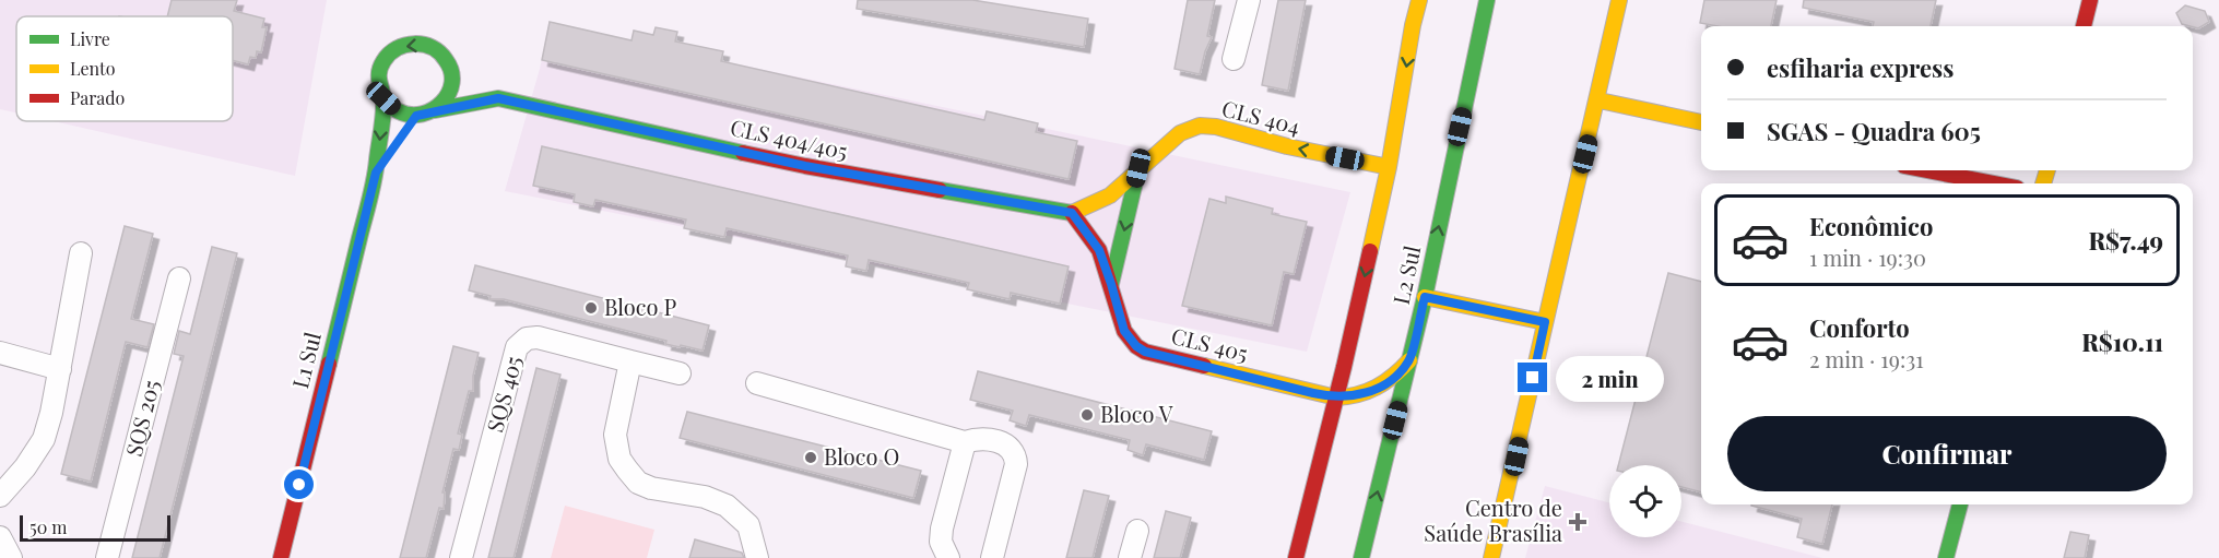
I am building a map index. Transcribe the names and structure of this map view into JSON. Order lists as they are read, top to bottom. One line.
{"streets":{"street":["CLS 404","CLS 404/405","L2 Sul","CLS 405","L1 Sul","SQS 405","SQS 205"]},"crossings":[["CLS 404","CLS 404/405"],["CLS 404","L2 Sul"],["CLS 404","CLS 405"],["CLS 404/405","CLS 405"],["CLS 404/405","L1 Sul"],["L2 Sul","CLS 405"]],"one_way":["CLS 404"],"places":{"other":["Bloco P","Bloco V","Bloco O"],"health":["Centro de Saúde Brasília"]},"legend":["Livre","Lento","Parado"],"scale_bar":"50 m","page":{"banner":["esfiharia express","SGAS - Quadra 605"],"list":[{"name":"Econômico","note":"1 min · 19:30","value":"R$7.49"},{"name":"Conforto","note":"2 min · 19:31","value":"R$10.11"}],"bubble":"2 min","buttons":"Confirmar","scale":"50 m"}}
